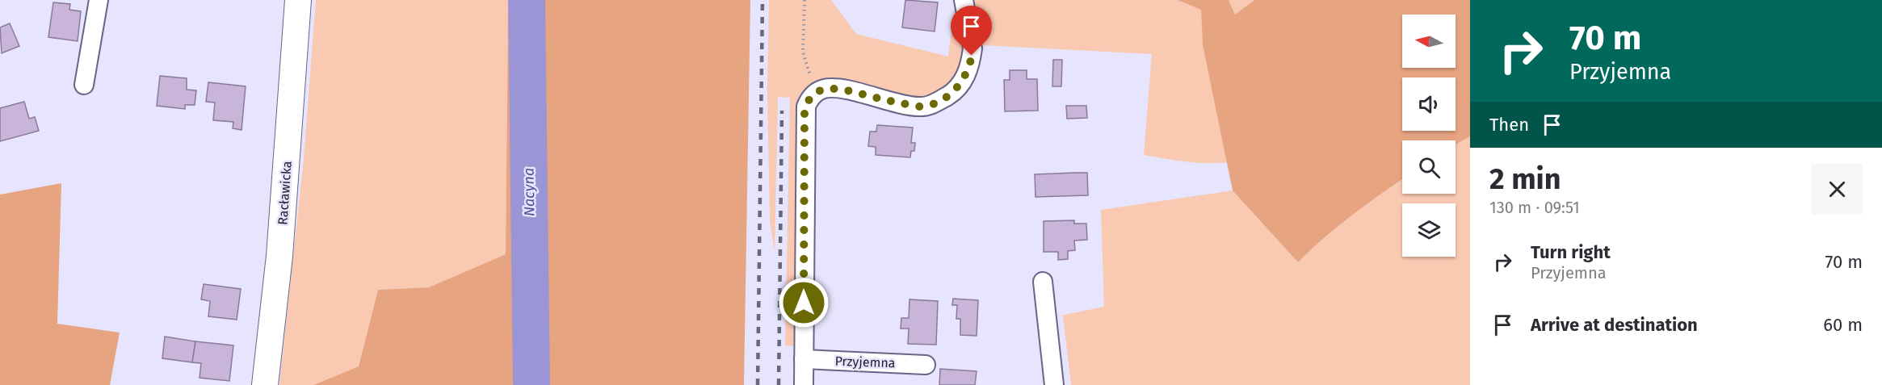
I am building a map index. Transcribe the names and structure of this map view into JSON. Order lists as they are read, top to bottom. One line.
{"streets":{"street":["Racławicka","Przyjemna"]},"water":["Nacyna"],"north":"left","page":{"turn":["70 m","Przyjemna"],"then":"Then","heading":["2 min","130 m · 09:51"],"list":[{"name":"Turn right","note":"Przyjemna","value":"70 m"},{"name":"Arrive at destination","value":"60 m"}]}}
